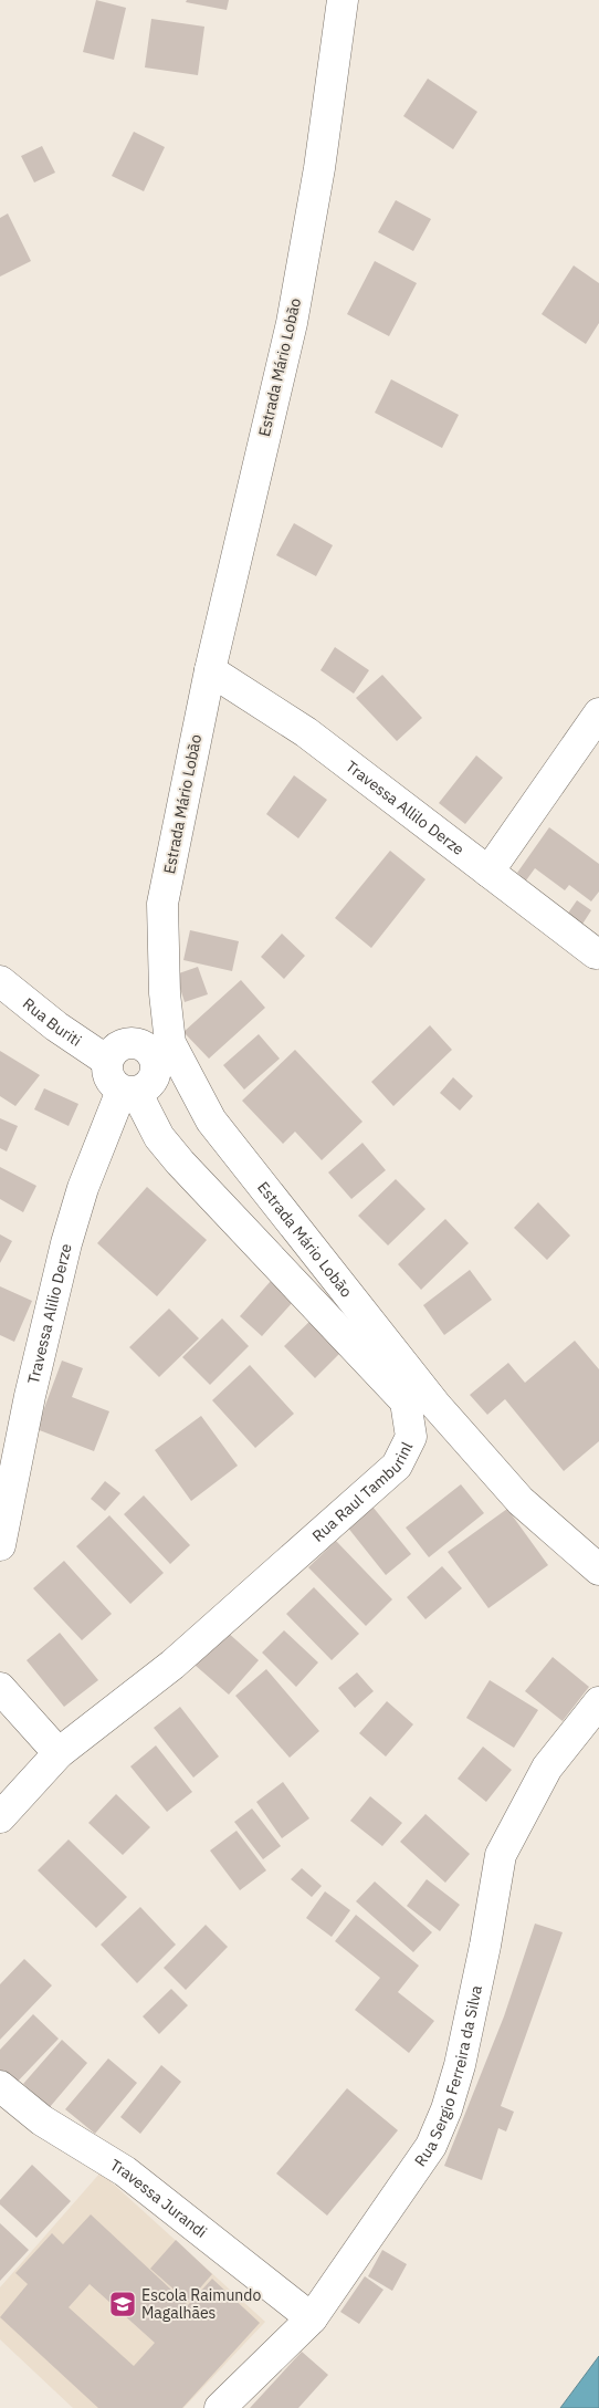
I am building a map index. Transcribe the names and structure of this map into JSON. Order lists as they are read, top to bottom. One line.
{"streets":{"street":["Estrada Mário Lobão","Travessa Allilo Derze","Rua Buriti","Travessa Alilio Derze","Rua Raul Tamburinl","Rua Sergio Ferreira da Silva","Travessa Jurandi"]},"crossings":[["Estrada Mário Lobão","Travessa Allilo Derze"],["Estrada Mário Lobão","Rua Buriti"],["Estrada Mário Lobão","Travessa Alilio Derze"],["Estrada Mário Lobão","Rua Raul Tamburinl"],["Rua Buriti","Travessa Alilio Derze"],["Rua Buriti","Rua Raul Tamburinl"],["Travessa Alilio Derze","Rua Raul Tamburinl"],["Rua Sergio Ferreira da Silva","Travessa Jurandi"]],"places":{"school or university":["Escola Raimundo Magalhães"]}}
